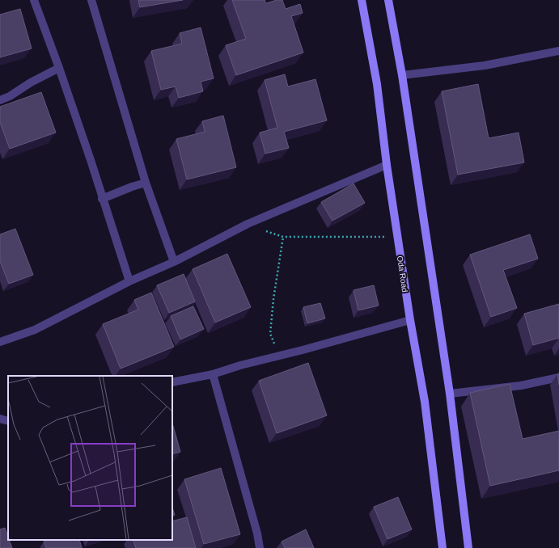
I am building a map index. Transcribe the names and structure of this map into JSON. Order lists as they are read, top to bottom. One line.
{"streets":{"street":["Oda Road"]}}
